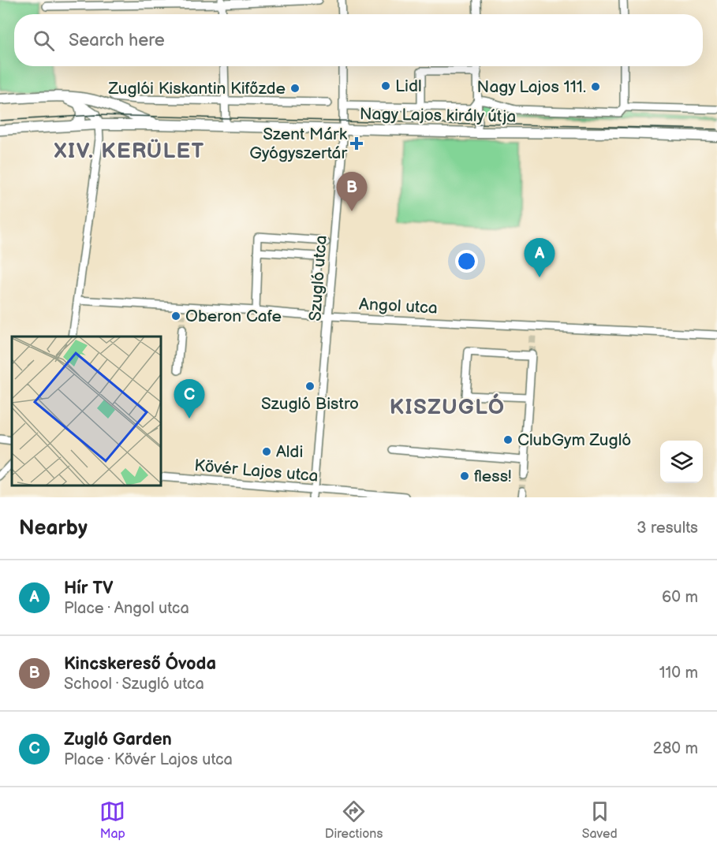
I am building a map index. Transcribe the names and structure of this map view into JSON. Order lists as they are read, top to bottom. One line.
{"streets":{"main road":["Nagy Lajos király útja"],"street":["Szugló utca","Angol utca","Kövér Lajos utca"]},"crossings":[["Nagy Lajos király útja","Szugló utca"],["Szugló utca","Angol utca"],["Szugló utca","Kövér Lajos utca"]],"districts":["XIV. KERÜLET","KISZUGLÓ"],"places":{"other":["Lidl","Nagy Lajos 111.","Zuglói Kiskantin Kifőzde","Oberon Cafe","Szugló Bistro","ClubGym Zugló","Aldi","fless!"],"health":["Szent Márk Gyógyszertár"]},"page":{"search":"Search here","pins":["B","A","C"],"heading":["Nearby","3 results"],"list":[{"mark":"A","name":"Hír TV","note":"Place · Angol utca","value":"60 m"},{"mark":"B","name":"Kincskereső Óvoda","note":"School · Szugló utca","value":"110 m"},{"mark":"C","name":"Zugló Garden","note":"Place · Kövér Lajos utca","value":"280 m"}],"nav":["Map","Directions","Saved"]}}
